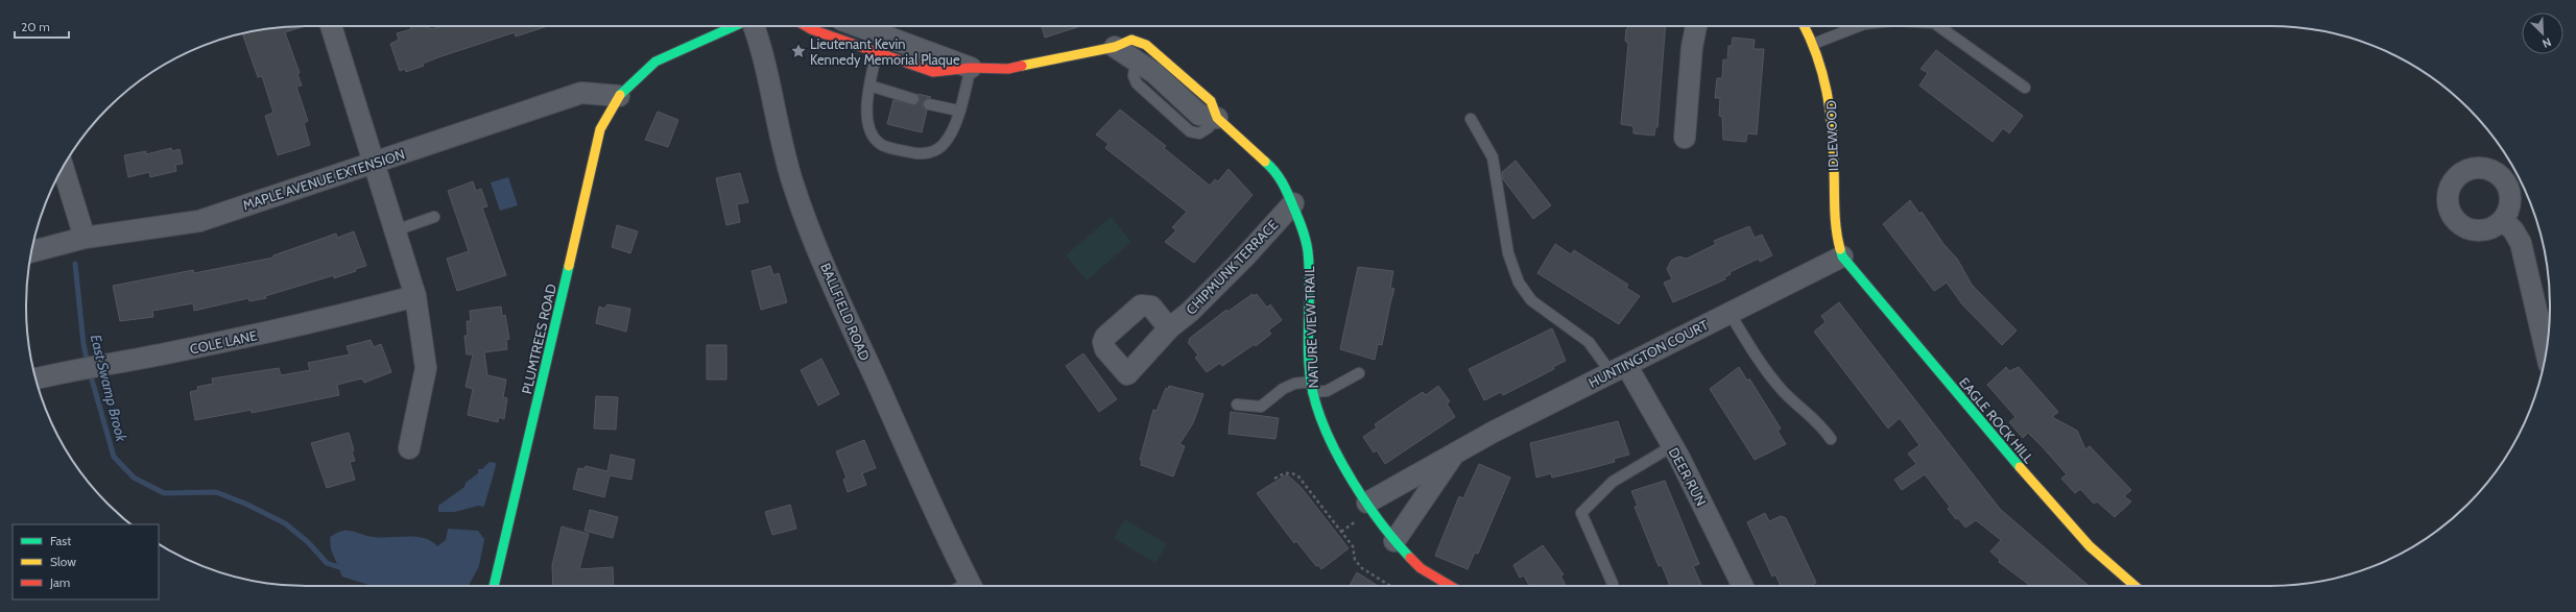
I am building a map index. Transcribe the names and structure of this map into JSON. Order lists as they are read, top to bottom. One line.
{"streets":{"street":["IDLEWOOD","MAPLE AVENUE EXTENSION","CHIPMUNK TERRACE","BALLFIELD ROAD","NATURE VIEW TRAIL","PLUMTREES ROAD","COLE LANE","HUNTINGTON COURT","EAGLE ROCK HILL","DEER RUN"]},"crossings":[["IDLEWOOD","HUNTINGTON COURT"],["IDLEWOOD","EAGLE ROCK HILL"],["MAPLE AVENUE EXTENSION","PLUMTREES ROAD"],["CHIPMUNK TERRACE","NATURE VIEW TRAIL"],["NATURE VIEW TRAIL","HUNTINGTON COURT"],["HUNTINGTON COURT","EAGLE ROCK HILL"],["HUNTINGTON COURT","DEER RUN"]],"water":["East Swamp Brook"],"places":{"place":["Lieutenant Kevin Kennedy Memorial Plaque"]},"legend":["Fast","Slow","Jam"],"scale_bar":"20 m","north":"bottom right"}
